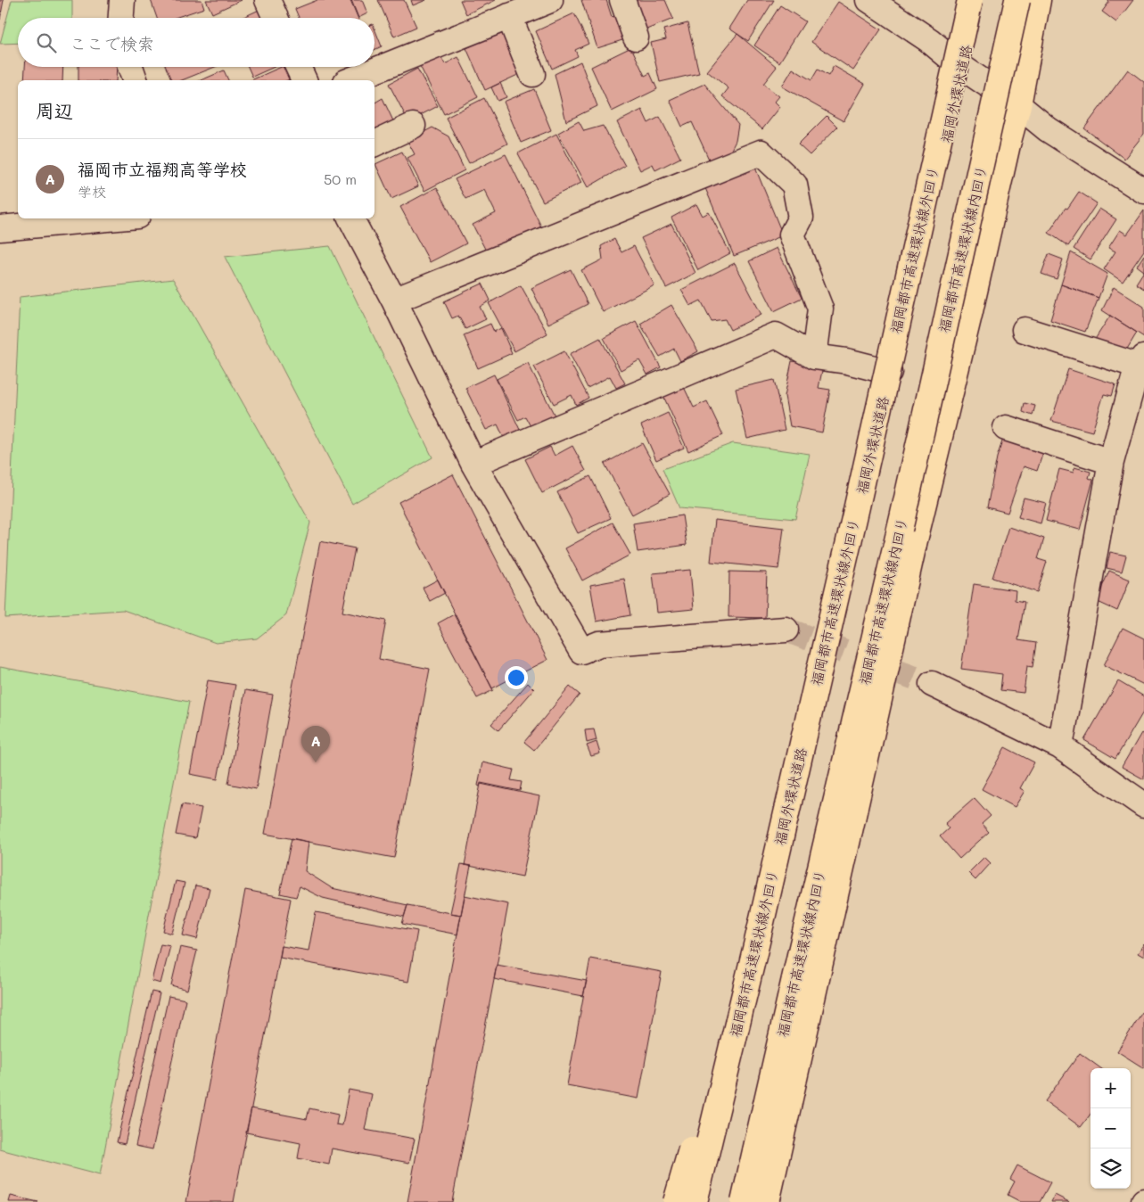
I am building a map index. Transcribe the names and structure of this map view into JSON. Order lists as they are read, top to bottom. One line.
{"streets":{"highway":["福岡外環状道路","福岡都市高速環状線内回り","福岡都市高速環状線外回り"]},"crossings":[["福岡外環状道路","福岡都市高速環状線外回り"]],"page":{"search":"ここで検索","heading":"周辺","list":[{"mark":"A","name":"福岡市立福翔高等学校","note":"学校","value":"50 m"}],"pins":"A","map_buttons":["+","−"]}}
